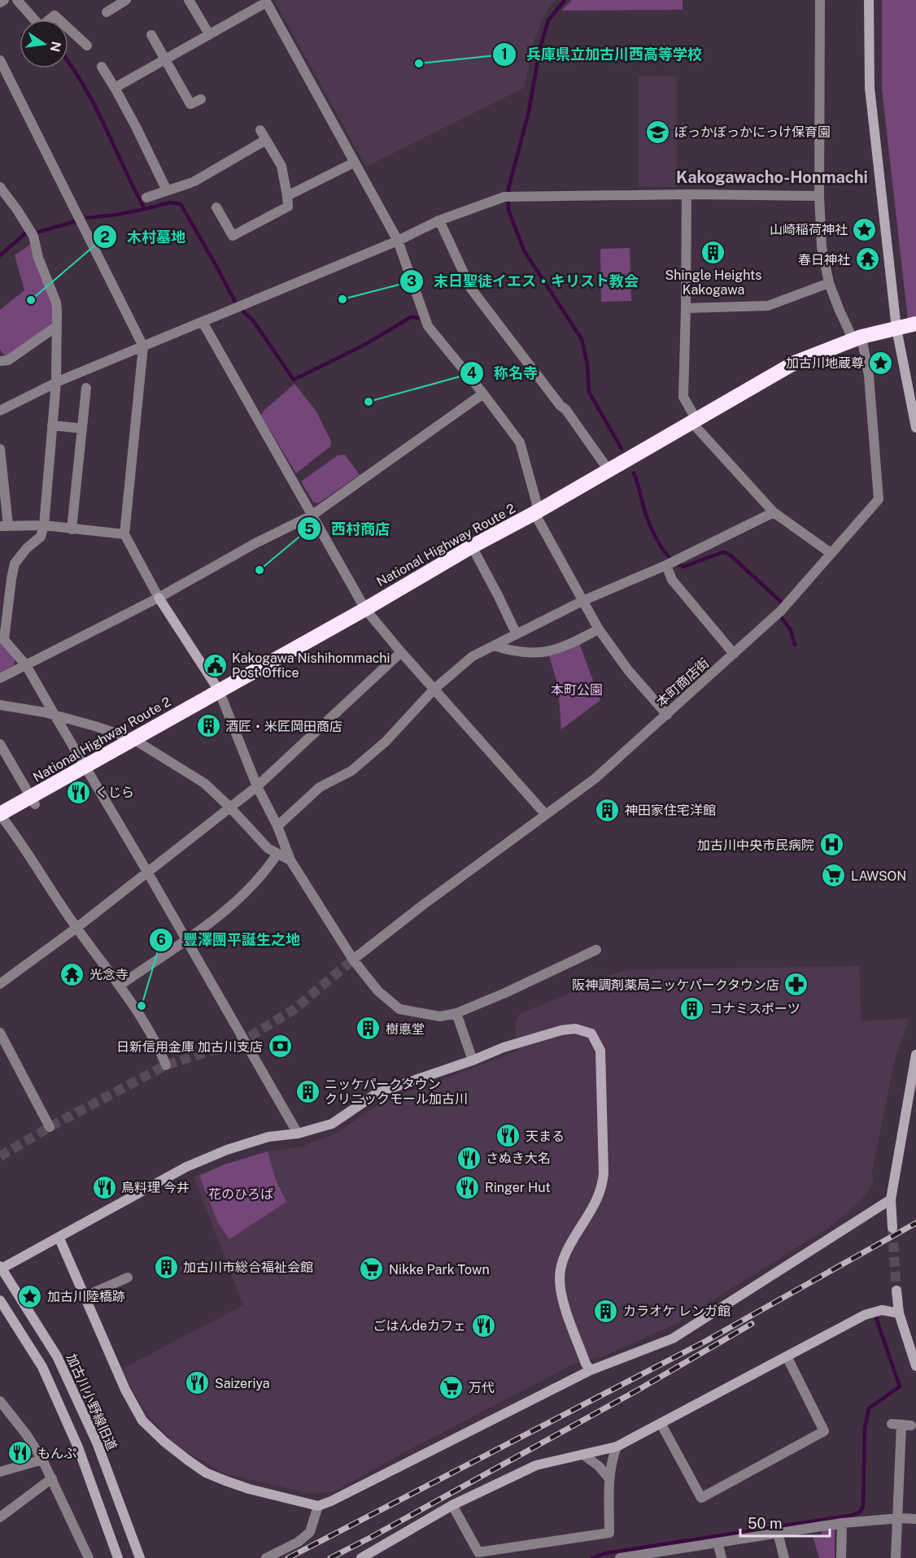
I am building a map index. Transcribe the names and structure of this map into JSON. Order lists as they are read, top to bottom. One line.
{"streets":{"highway":["National Highway Route 2"],"street":["本町商店街","加古川小野線旧道"]},"crossings":[["National Highway Route 2","本町商店街"]],"districts":["Kakogawacho-Honmachi"],"parks":["本町公園","花のひろば"],"places":{"other":["兵庫県立加古川西高等学校","末日聖徒イエス・キリスト教会","木村墓地","称名寺","西村商店","豐澤團平誕生之地"],"school or university":["ぽっかぽっかにっけ保育園"],"place":["山崎稲荷神社","加古川地蔵尊","加古川陸橋跡"],"building":["Shingle Heights Kakogawa","酒匠・米匠岡田商店","神田家住宅洋館","コナミスポーツ","樹悳堂","ニッケパークタウン クリニックモール加古川","加古川市総合福祉会館","カラオケ レンガ館"],"temple":["春日神社","光念寺"],"public building":["Kakogawa Nishihommachi Post Office"],"restaurant":["くじら","天まる","さぬき大名","鳥料理 今井","Ringer Hut","ごはんdeカフェ","Saizeriya","もんぷ"],"hospital":["加古川中央市民病院"],"supermarket":["LAWSON","Nikke Park Town","万代"],"pharmacy":["阪神調剤薬局ニッケパークタウン店"],"bank":["日新信用金庫 加古川支店"]},"scale_bar":"50 m","north":"right"}
